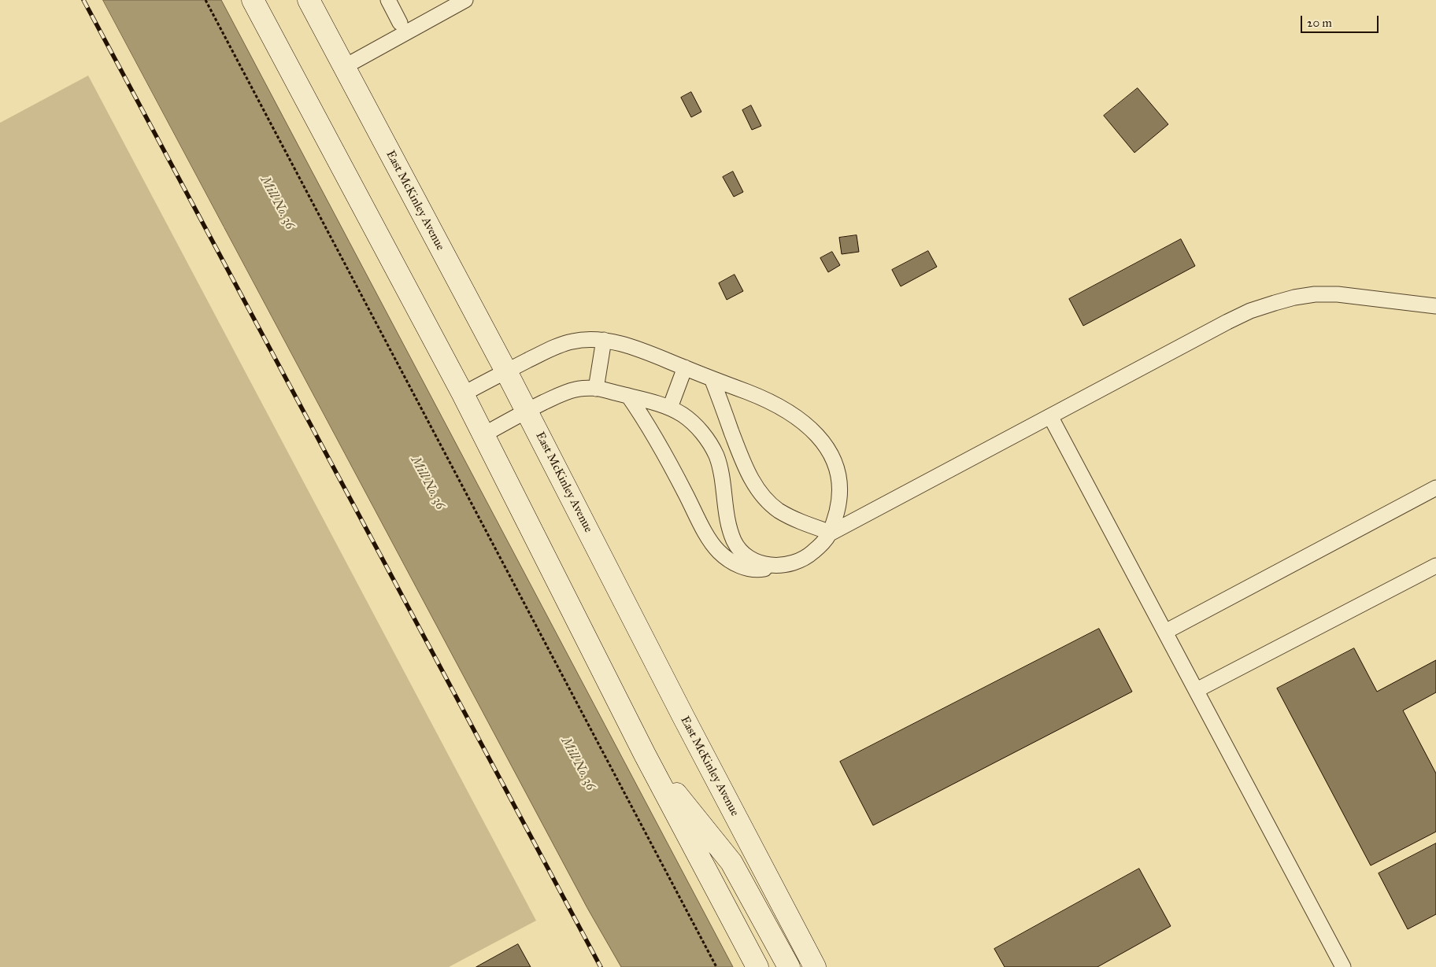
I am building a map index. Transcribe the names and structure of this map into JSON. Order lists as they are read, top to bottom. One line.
{"streets":{"main road":["East McKinley Avenue"]},"water":["Mill No. 36"],"scale_bar":"20 m"}
